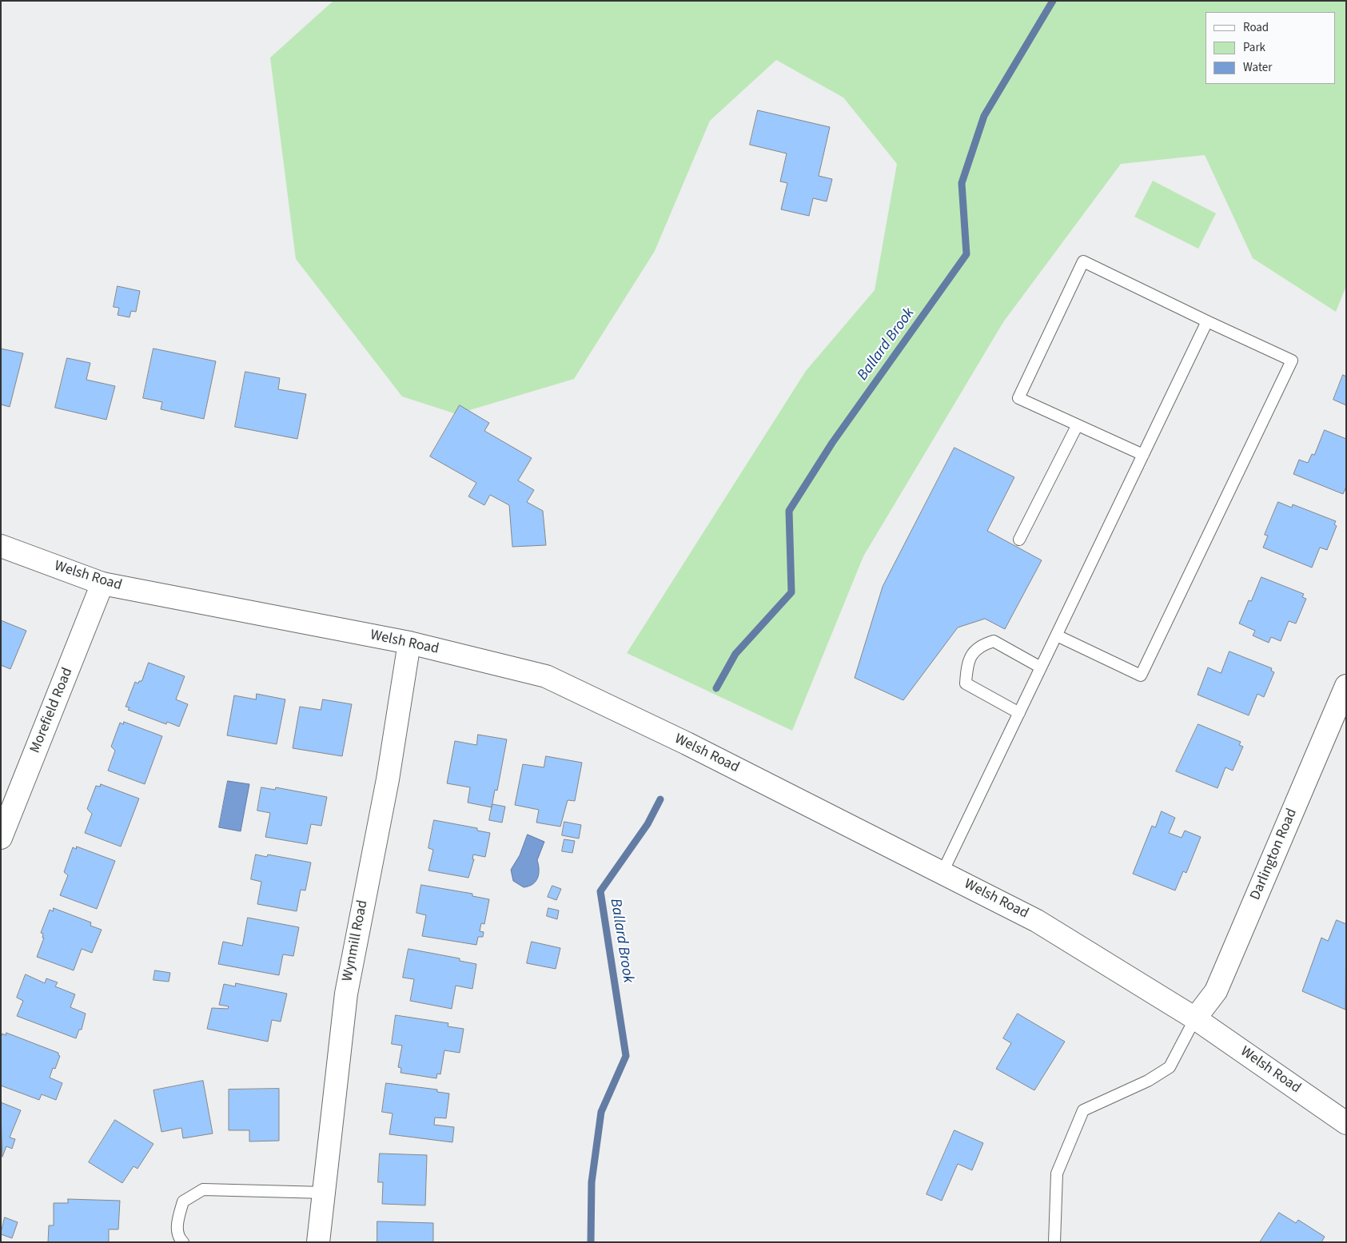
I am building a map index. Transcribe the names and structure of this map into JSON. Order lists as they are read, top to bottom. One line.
{"streets":{"main road":["Welsh Road","Morefield Road","Darlington Road","Wynmill Road"]},"crossings":[["Welsh Road","Morefield Road"],["Welsh Road","Darlington Road"],["Welsh Road","Wynmill Road"]],"water":["Ballard Brook"],"legend":["Road","Park","Water"]}
